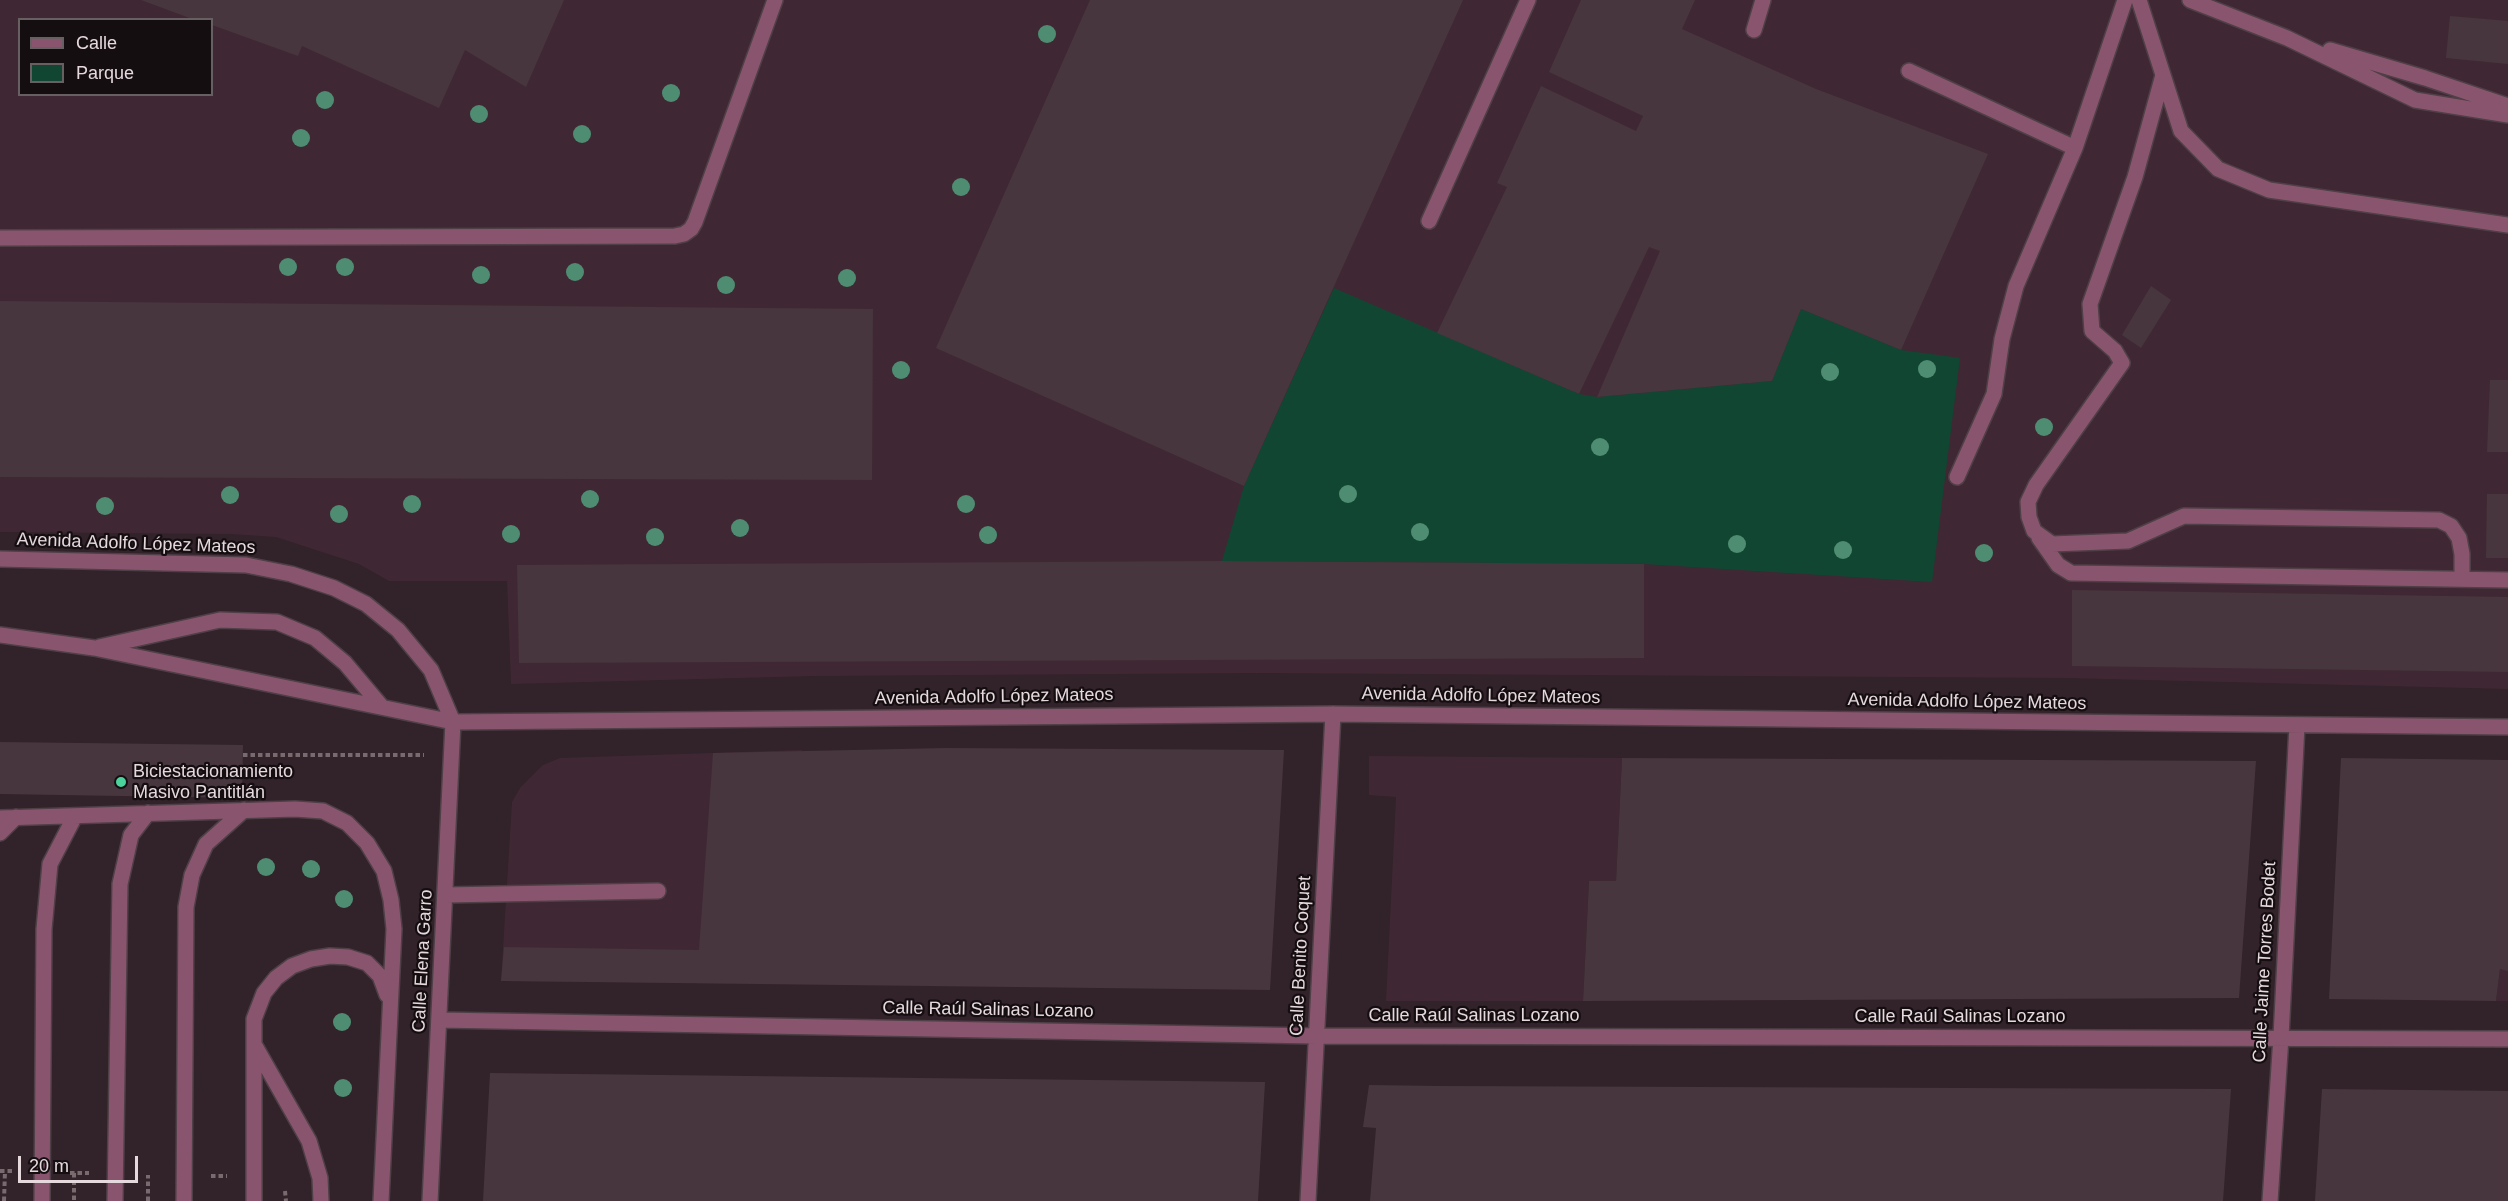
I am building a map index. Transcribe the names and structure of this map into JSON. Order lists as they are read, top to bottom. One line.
{"streets":{"street":["Avenida Adolfo López Mateos","Calle Benito Coquet","Calle Elena Garro","Calle Jaime Torres Bodet","Calle Raúl Salinas Lozano"]},"crossings":[["Avenida Adolfo López Mateos","Calle Benito Coquet"],["Avenida Adolfo López Mateos","Calle Elena Garro"],["Avenida Adolfo López Mateos","Calle Jaime Torres Bodet"],["Calle Benito Coquet","Calle Raúl Salinas Lozano"],["Calle Elena Garro","Calle Raúl Salinas Lozano"],["Calle Jaime Torres Bodet","Calle Raúl Salinas Lozano"]],"places":["Biciestacionamiento Masivo Pantitlán"],"legend":["Calle","Parque"],"scale_bar":"20 m"}
